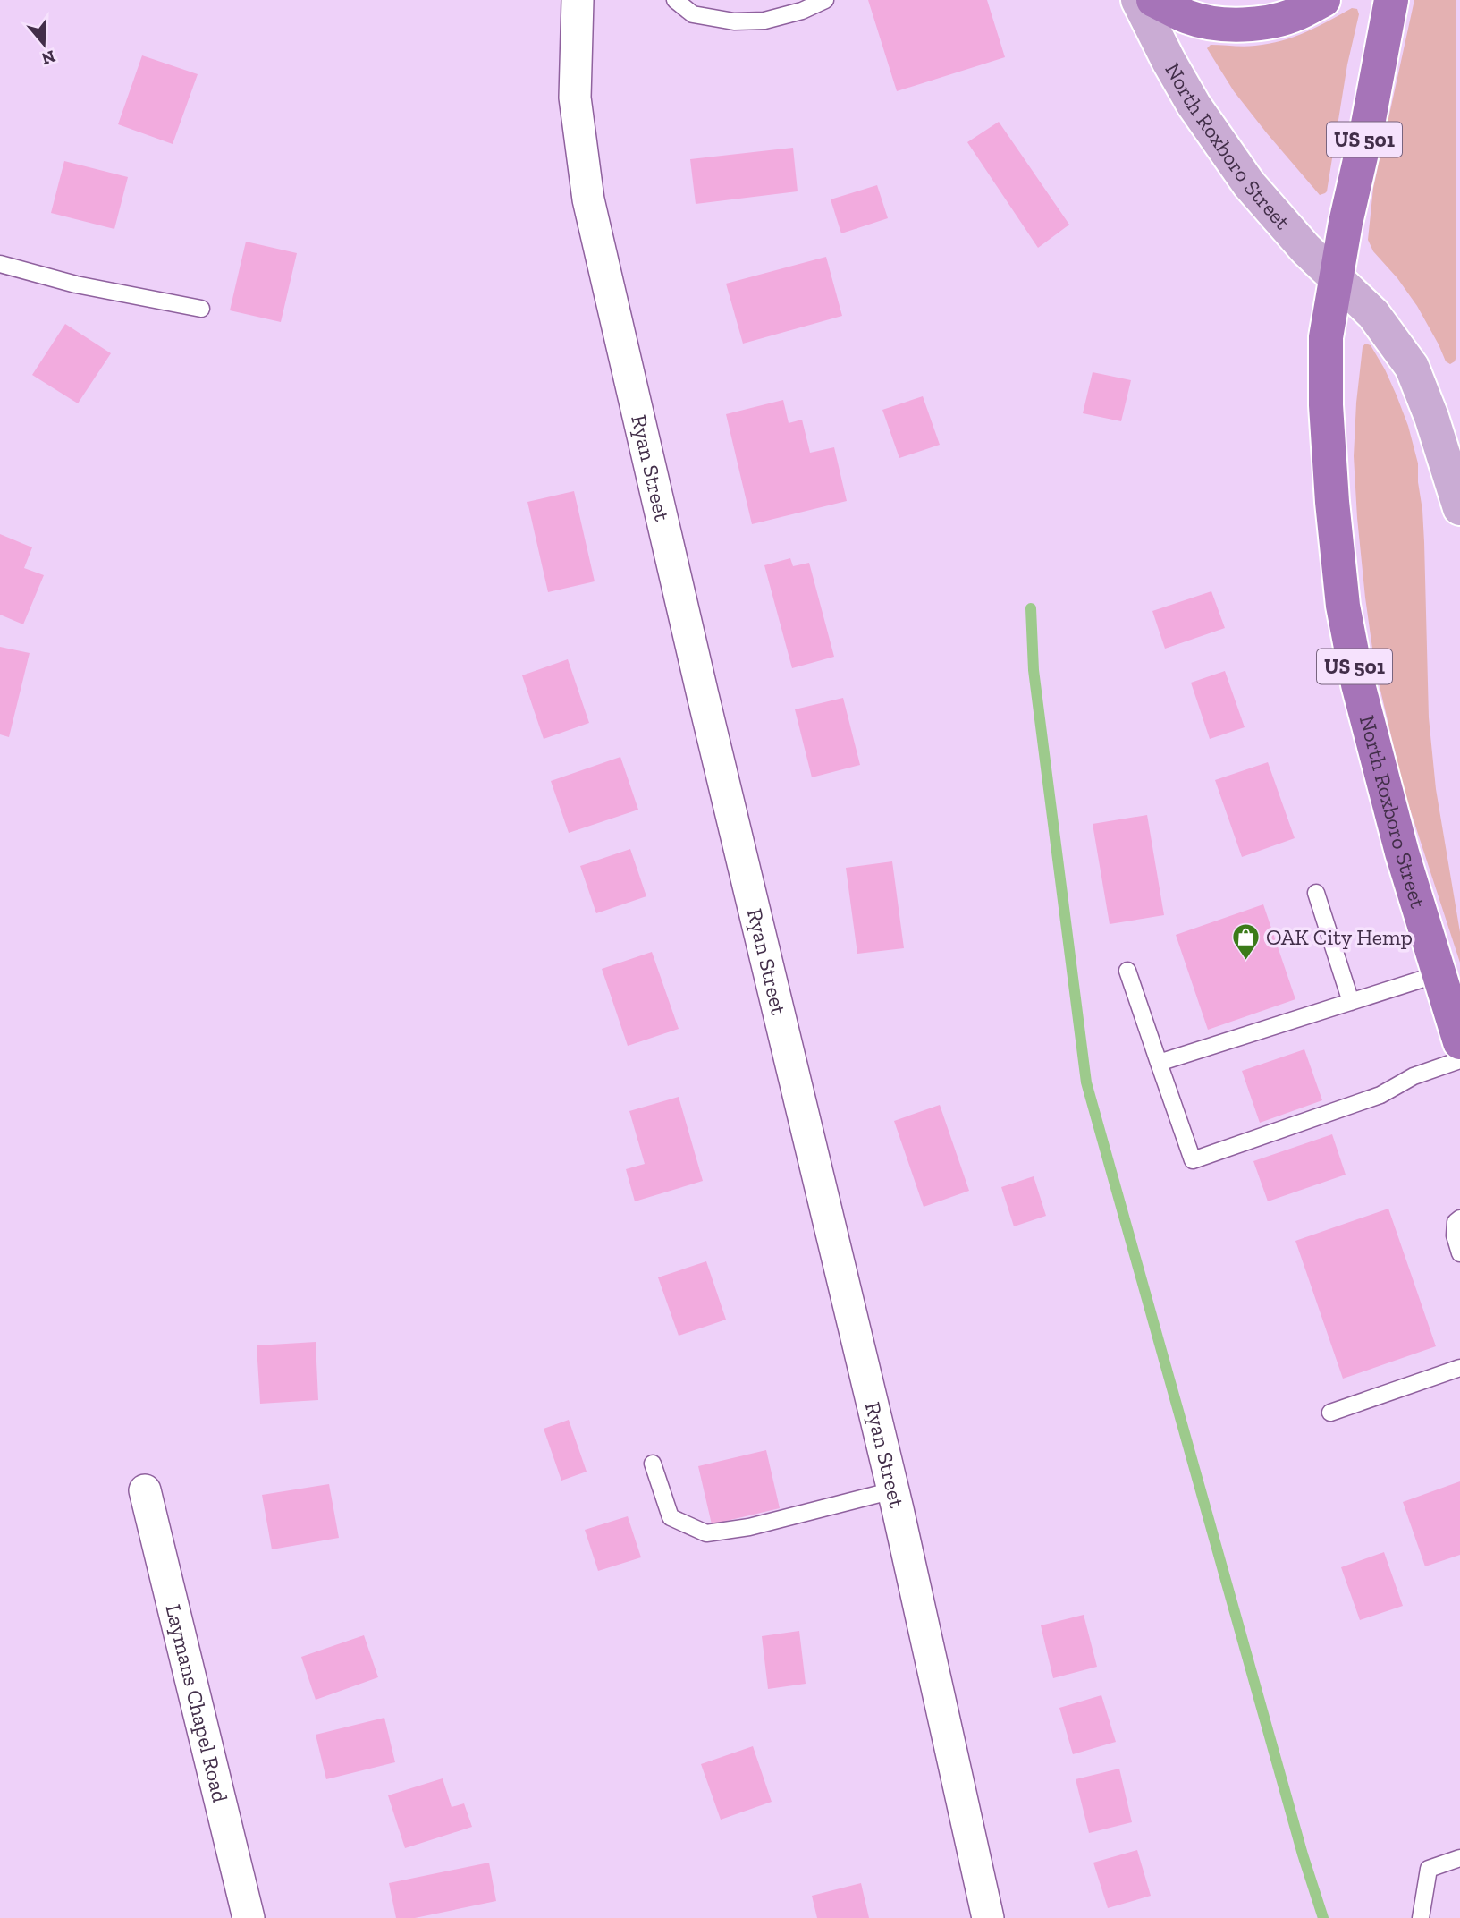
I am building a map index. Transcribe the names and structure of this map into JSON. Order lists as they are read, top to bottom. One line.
{"streets":{"highway":["US 501","North Roxboro Street"],"street":["Ryan Street","Laymans Chapel Road"]},"crossings":[["US 501","North Roxboro Street"]],"places":{"shop":["OAK City Hemp"]},"north":"bottom"}
